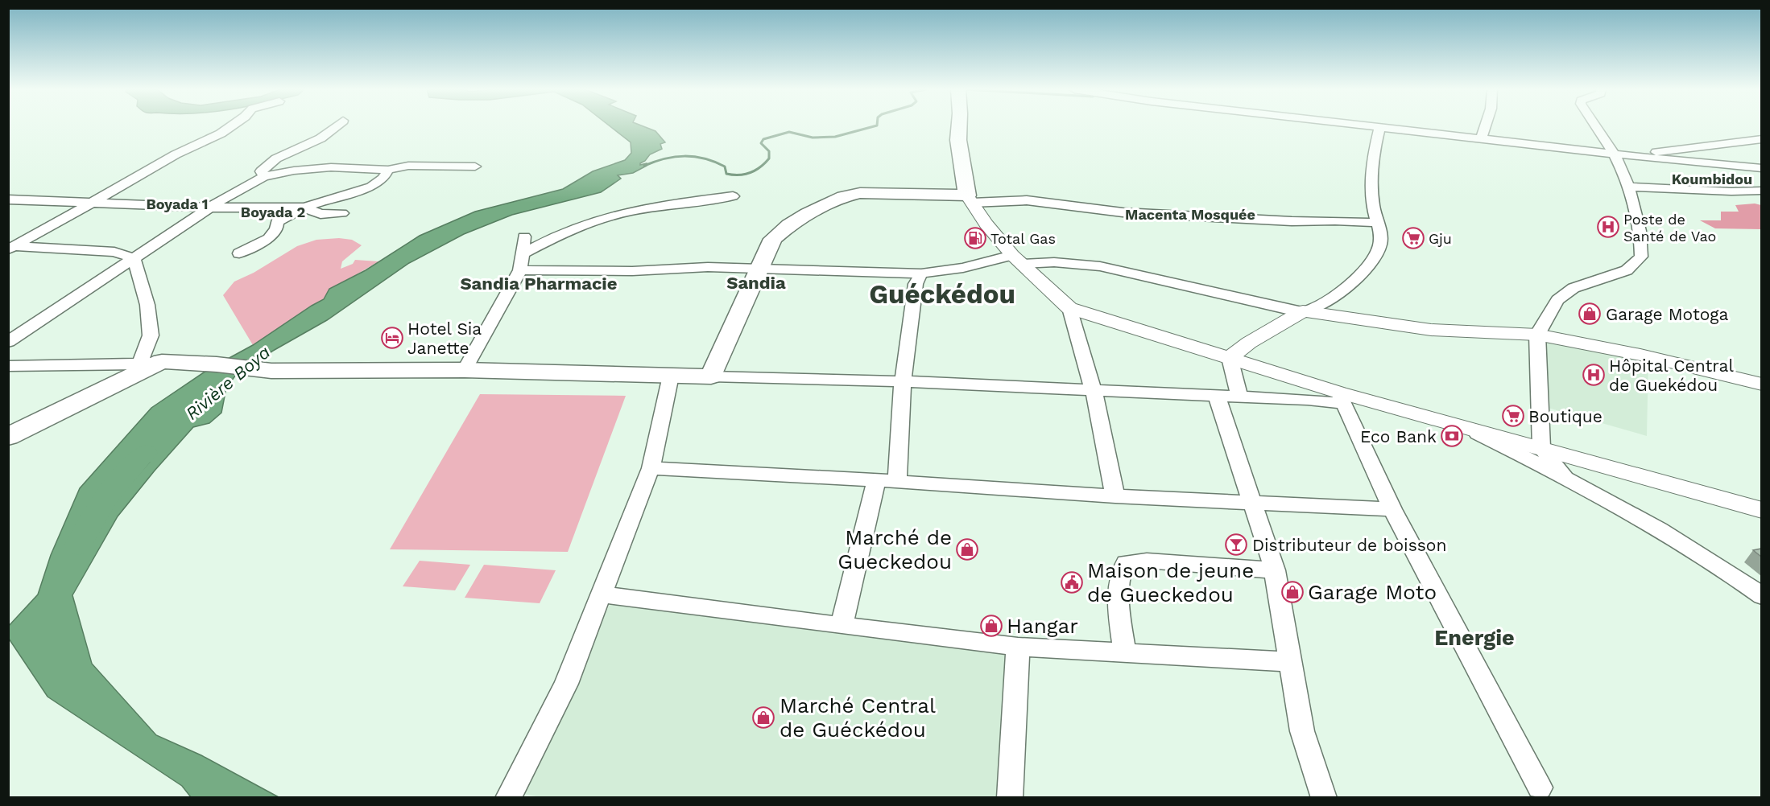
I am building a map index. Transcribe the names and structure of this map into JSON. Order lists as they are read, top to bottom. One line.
{"districts":["Koumbidou","Boyada 1","Boyada 2","Macenta Mosquée","Sandia","Sandia Pharmacie","Guéckédou","Energie"],"water":["Rivière Boya"],"places":{"hospital":["Poste de Santé de Vao","Hôpital Central de Guekédou"],"fuel station":["Total Gas"],"supermarket":["Gju","Boutique"],"shop":["Garage Motoga","Marché de Gueckedou","Garage Moto","Hangar","Marché Central de Guéckédou"],"hotel":["Hotel Sia Janette"],"bank":["Eco Bank"],"bar":["Distributeur de boisson"],"public building":["Maison de jeune de Gueckedou"]}}
